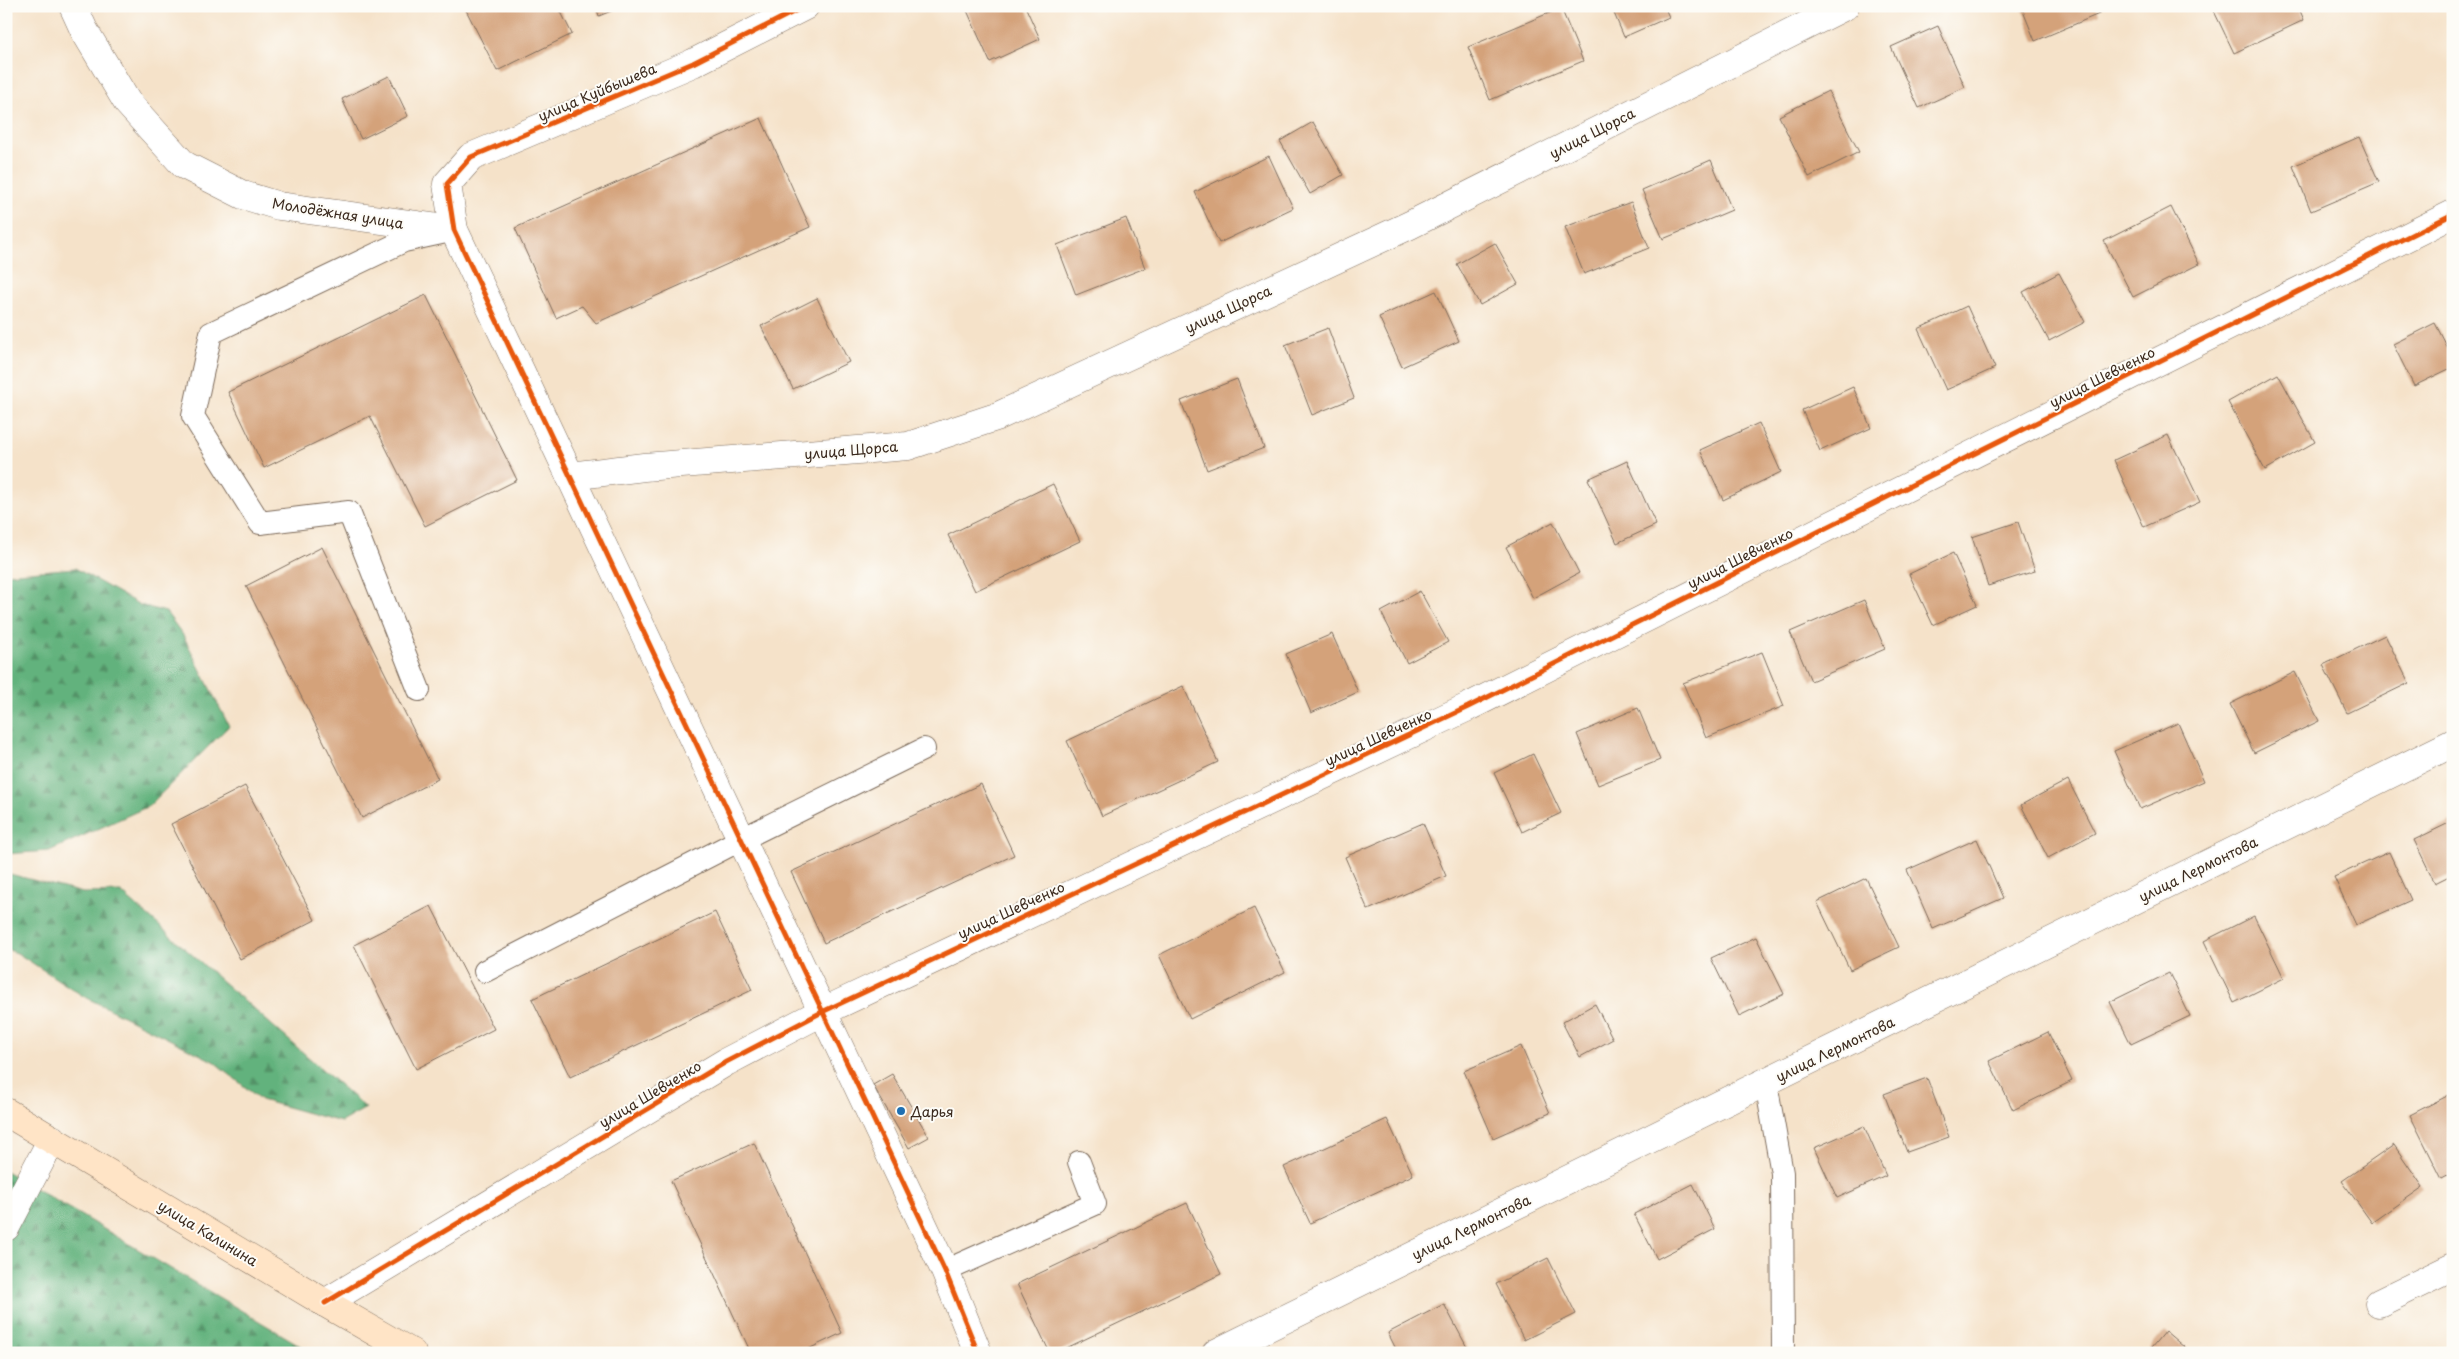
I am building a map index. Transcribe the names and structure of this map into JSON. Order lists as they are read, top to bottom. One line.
{"streets":{"main road":["улица Калинина"],"street":["улица Куйбышева","улица Щорса","Молодёжная улица","улица Шевченко","улица Лермонтова"]},"crossings":[["улица Куйбышева","Молодёжная улица"],["улица Шевченко","улица Калинина"]],"places":["Дарья"]}
